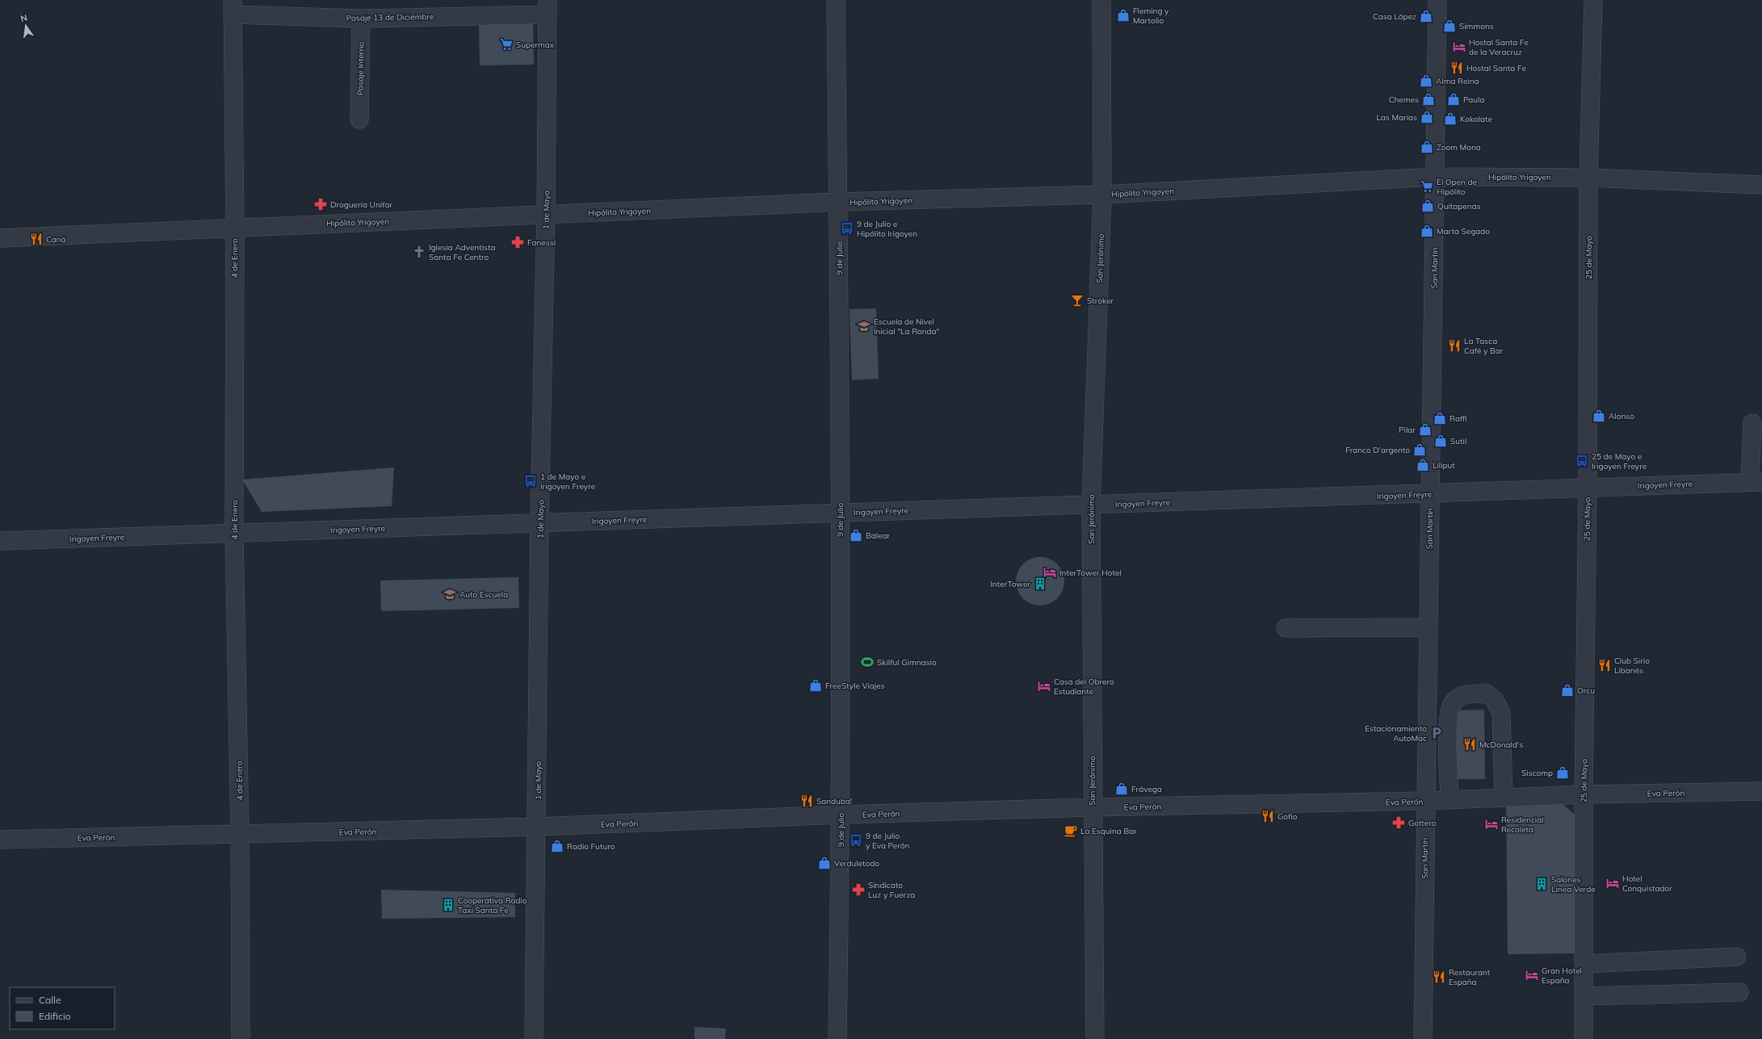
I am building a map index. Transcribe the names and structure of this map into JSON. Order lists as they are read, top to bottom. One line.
{"streets":{"street":["Pasaje 13 de Diciembre","Pasaje Interno","Hipólito Yrigoyen","1 de Mayo","25 de Mayo","4 de Enero","9 de Julio","San Jerónimo","San Martín","Irigoyen Freyre","Eva Perón"]},"crossings":[["Pasaje 13 de Diciembre","Pasaje Interno"],["Pasaje 13 de Diciembre","1 de Mayo"],["Pasaje 13 de Diciembre","4 de Enero"],["Hipólito Yrigoyen","1 de Mayo"],["Hipólito Yrigoyen","25 de Mayo"],["Hipólito Yrigoyen","4 de Enero"],["Hipólito Yrigoyen","9 de Julio"],["Hipólito Yrigoyen","San Jerónimo"],["Hipólito Yrigoyen","San Martín"],["1 de Mayo","Irigoyen Freyre"],["1 de Mayo","Eva Perón"],["25 de Mayo","Irigoyen Freyre"],["25 de Mayo","Eva Perón"],["4 de Enero","Irigoyen Freyre"],["4 de Enero","Eva Perón"],["9 de Julio","Irigoyen Freyre"],["9 de Julio","Eva Perón"],["San Jerónimo","Irigoyen Freyre"],["San Jerónimo","Eva Perón"],["San Martín","Irigoyen Freyre"],["San Martín","Eva Perón"]],"places":{"shop":["Fleming y Martolio","Casa López","Simmons","Alma Reina","Chemes","Paula","Las Marías","Kokolate","Zoom Mona","Quitapenas","Marta Segado","Alonso","Raffi","Pilar","Sutil","Franco D'argento","Liliput","Balear","FreeStyle Viajes","Orcu","Siscomp","Frávega","Radio Futuro","Verduletodo"],"supermarket":["Supermax","El Open de Hipólito"],"hotel":["Hostal Santa Fe de la Veracruz","InterTower Hotel","Casa del Obrero Estudiante","Residencial Recoleta","Hotel Conquistador","Gran Hotel España"],"restaurant":["Hostal Santa Fe","Caná","La Tasca Café y Bar","Club Sirio Libanés","McDonald's","Sanduba!","Gofio","Restaurant España"],"pharmacy":["Droguería Unifar","Fanessi","Gottero","Sindicato Luz y Fuerza"],"bus stop":["9 de Julio e Hipólito Irigoyen","25 de Mayo e Irigoyen Freyre","1 de Mayo e Irigoyen Freyre","9 de Julio y Eva Perón"],"church":["Iglesia Adventista Santa Fe Centro"],"bar":["Stroker"],"school or university":["Escuela de Nivel Inicial \"La Ronda\"","Auto Escuela"],"building":["InterTower","Salones Linea Verde","Cooperativa Radio Taxi Santa Fe"],"sports":["Skilful Gimnasio"],"parking":["Estacionamiento AutoMac"],"cafe":["La Esquina Bar"]},"legend":["Calle","Edificio"],"north":"top"}
